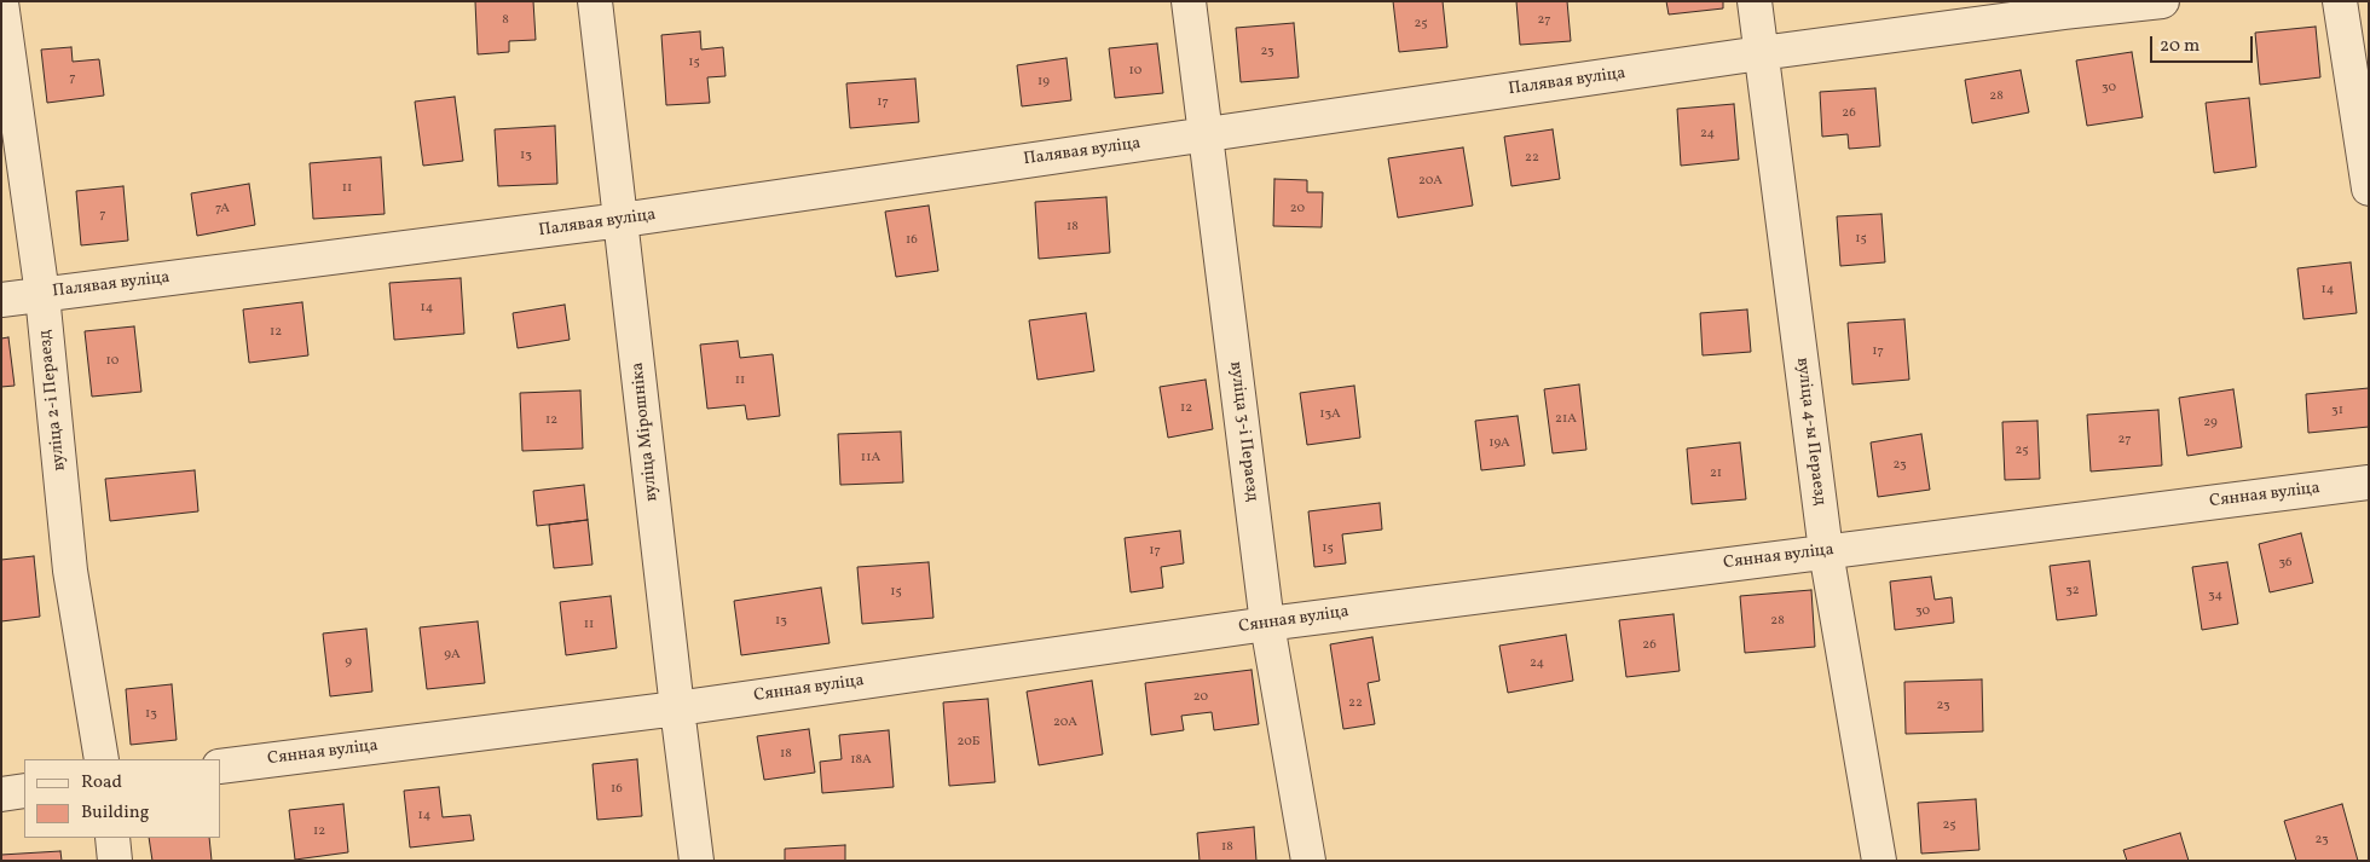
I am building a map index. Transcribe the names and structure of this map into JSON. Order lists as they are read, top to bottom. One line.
{"streets":{"street":["Палявая вуліца","вуліца 2-і Пераезд","вуліца Мірошніка","вуліца 3-і Пераезд","вуліца 4-ы Пераезд","Сянная вуліца"]},"crossings":[["Палявая вуліца","вуліца 2-і Пераезд"],["Палявая вуліца","вуліца Мірошніка"],["Палявая вуліца","вуліца 3-і Пераезд"],["Палявая вуліца","вуліца 4-ы Пераезд"],["вуліца Мірошніка","Сянная вуліца"],["вуліца 3-і Пераезд","Сянная вуліца"],["вуліца 4-ы Пераезд","Сянная вуліца"]],"house_numbers":["8","27","25","23","15","10","7","19","30","28","17","26","24","13","22","20А","11","7А","20","7","18","15","16","14","14","12","17","10","11","12","31","13А","21А","12","29","27","19А","25","11А","23","21","15","17","36","32","15","34","30","13","28","11","26","9А","9","24","20","22","23","13","20А","20Б","18","18А","16","14","25","12","23","18"],"legend":["Road","Building"],"scale_bar":"20 m"}
